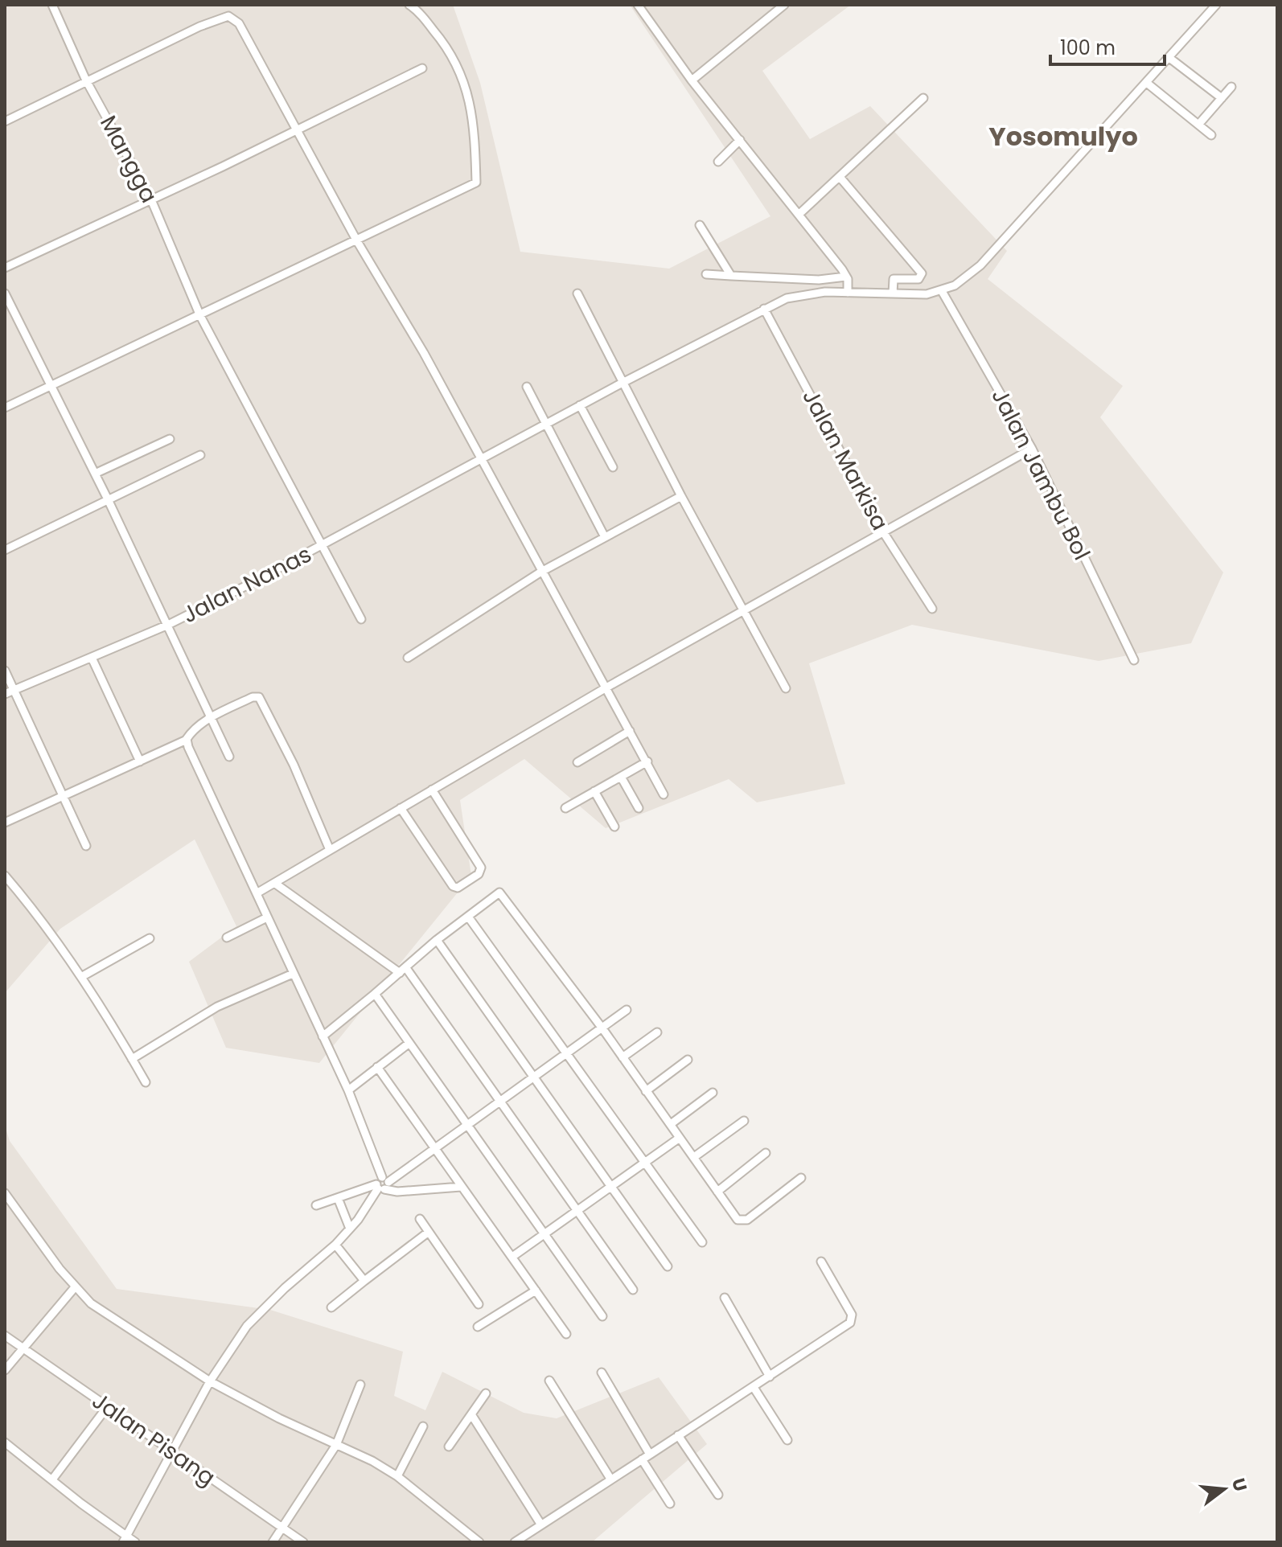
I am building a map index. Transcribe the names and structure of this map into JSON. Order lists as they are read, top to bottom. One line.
{"streets":{"street":["Mangga","Jalan Markisa","Jalan Jambu Bol","Jalan Nanas","Jalan Pisang"]},"crossings":[["Mangga","Jalan Nanas"],["Jalan Markisa","Jalan Nanas"]],"districts":["Yosomulyo"],"scale_bar":"100 m","north":"right"}
